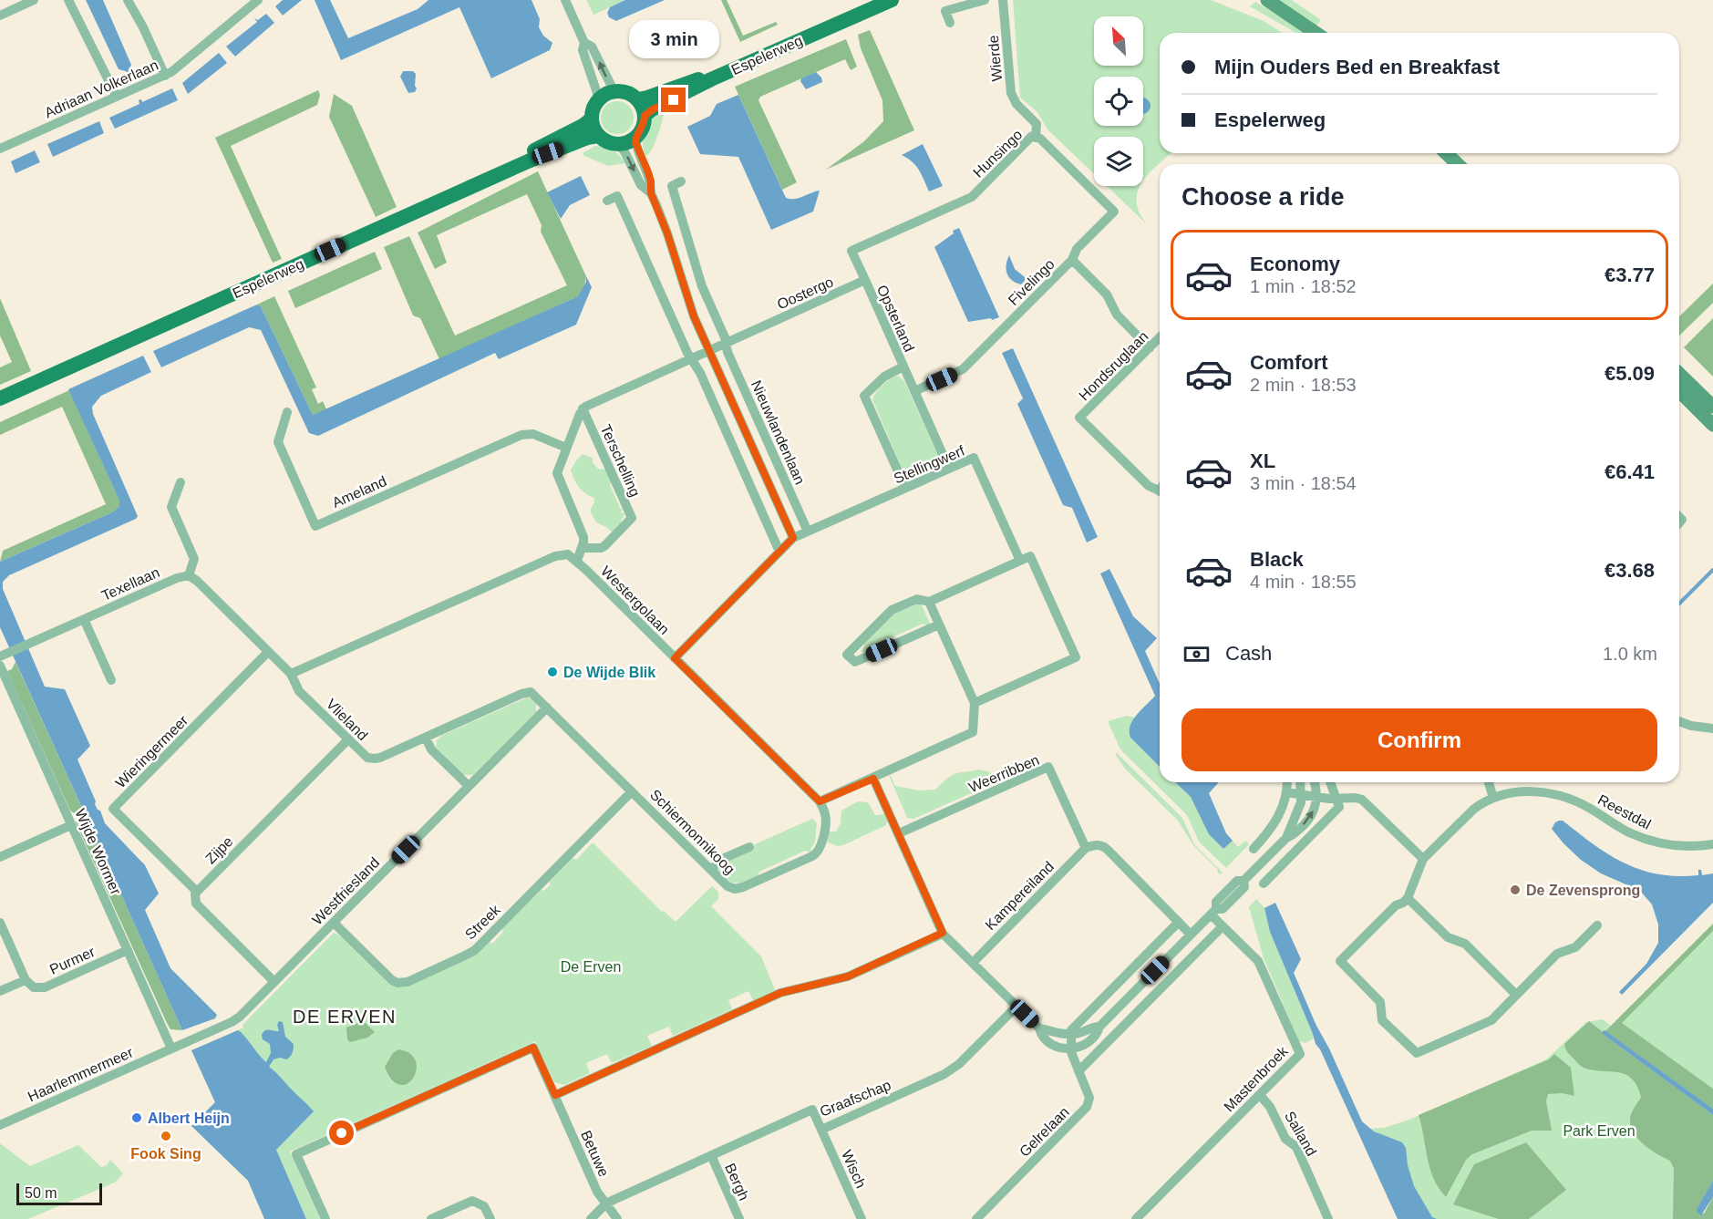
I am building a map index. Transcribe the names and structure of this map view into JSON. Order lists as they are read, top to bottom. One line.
{"streets":{"main road":["Espelerweg"],"street":["Wierde","Adriaan Volkerlaan","Hunsingo","Fivelingo","Oostergo","Opsterland","Hondsruglaan","Nieuwlandenlaan","Terschelling","Stellingwerf","Ameland","Texellaan","Westergolaan","Vlieland","Wieringermeer","Weerribben","Reestdal","Schiermonnikoog","Zijpe","Wijde Wormer","Westfriesland","Kampereiland","Streek","Purmer","Haarlemmermeer","Mastenbroek","Graafschap","Gelrelaan","Salland","Betuwe","Wisch","Bergh"]},"crossings":[["Espelerweg","Nieuwlandenlaan"],["Wierde","Hunsingo"],["Hunsingo","Fivelingo"],["Hunsingo","Oostergo"],["Hunsingo","Opsterland"],["Fivelingo","Opsterland"],["Fivelingo","Hondsruglaan"],["Oostergo","Opsterland"],["Oostergo","Nieuwlandenlaan"],["Opsterland","Stellingwerf"],["Nieuwlandenlaan","Stellingwerf"],["Terschelling","Ameland"],["Westergolaan","Schiermonnikoog"],["Vlieland","Wieringermeer"],["Vlieland","Schiermonnikoog"],["Vlieland","Zijpe"],["Wieringermeer","Zijpe"],["Weerribben","Kampereiland"],["Schiermonnikoog","Westfriesland"],["Schiermonnikoog","Streek"],["Wijde Wormer","Westfriesland"],["Wijde Wormer","Purmer"],["Wijde Wormer","Haarlemmermeer"],["Westfriesland","Streek"],["Westfriesland","Haarlemmermeer"],["Mastenbroek","Salland"],["Graafschap","Betuwe"],["Graafschap","Wisch"],["Graafschap","Bergh"]],"districts":["DE ERVEN"],"parks":["De Erven","Park Erven"],"places":["De Wijde Blik","De Zevensprong","Albert Heijn","Fook Sing"],"scale_bar":"50 m","north":"top left","page":{"bubble":"3 min","banner":["Mijn Ouders Bed en Breakfast","Espelerweg"],"heading":"Choose a ride","list":[{"name":"Economy","note":"1 min · 18:52","value":"€3.77"},{"name":"Comfort","note":"2 min · 18:53","value":"€5.09"},{"name":"XL","note":"3 min · 18:54","value":"€6.41"},{"name":"Black","note":"4 min · 18:55","value":"€3.68"}],"pay":["Cash","1.0 km"],"buttons":"Confirm","scale":"50 m"}}
